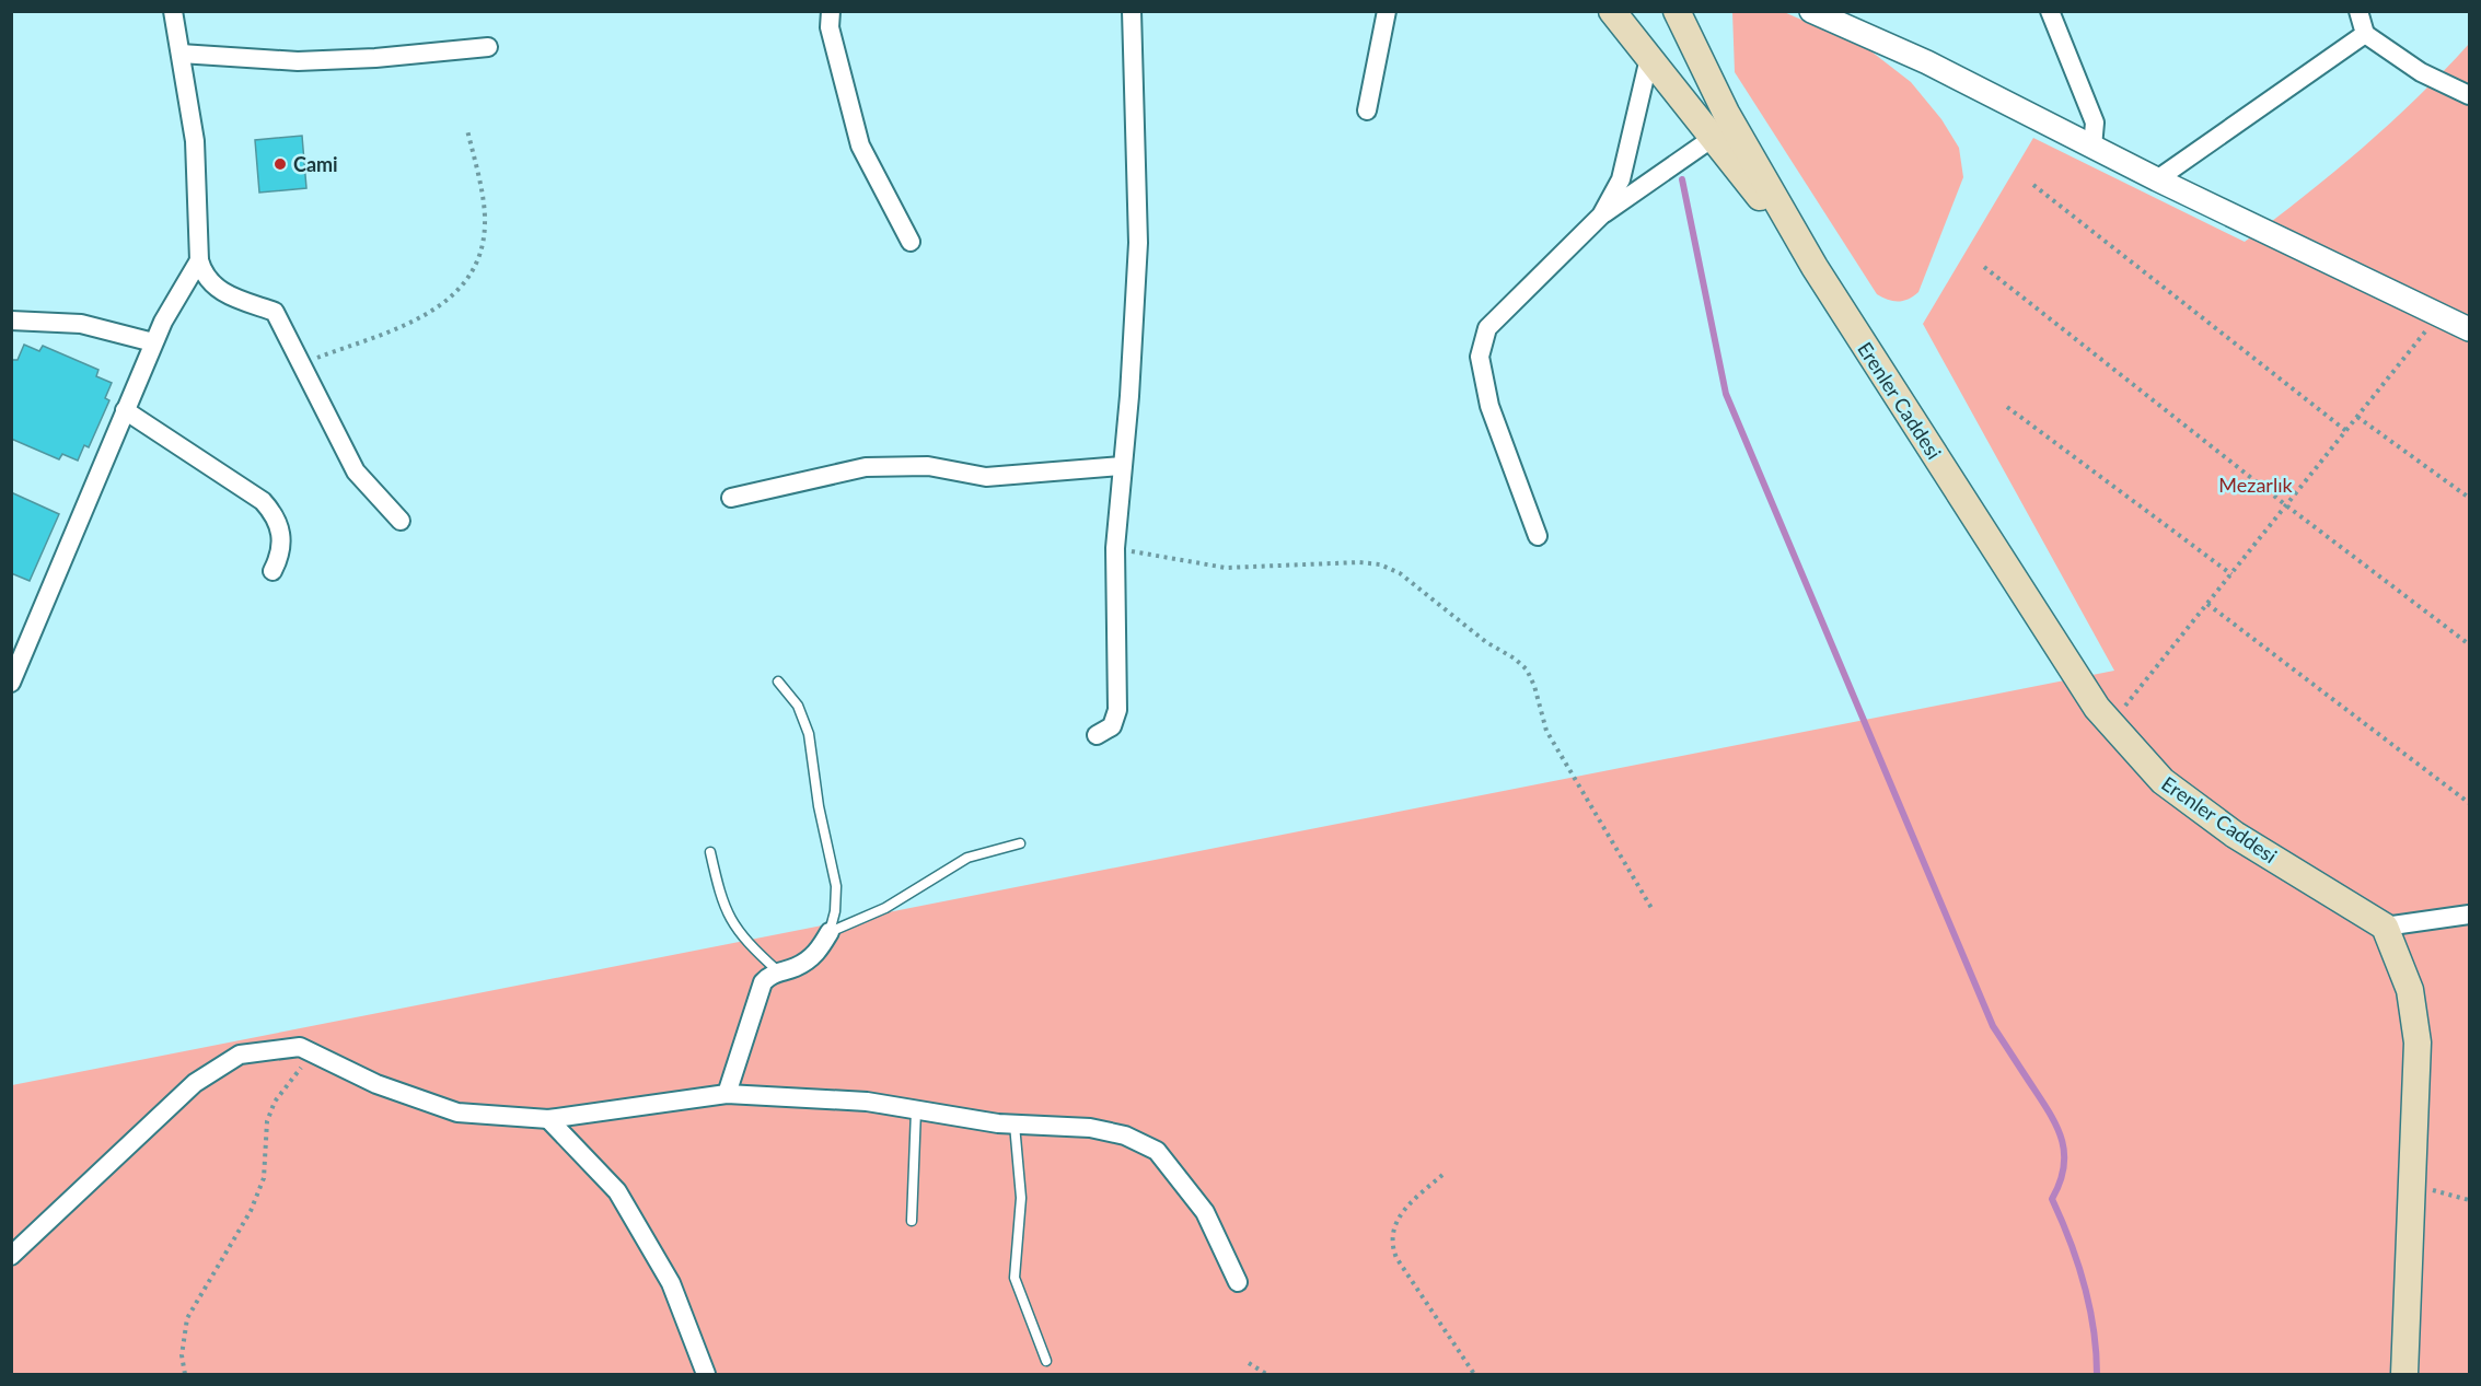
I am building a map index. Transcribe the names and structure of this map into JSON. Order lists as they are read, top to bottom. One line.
{"streets":{"main road":["Erenler Caddesi"]},"parks":["Mezarlık"],"places":["Cami"]}
